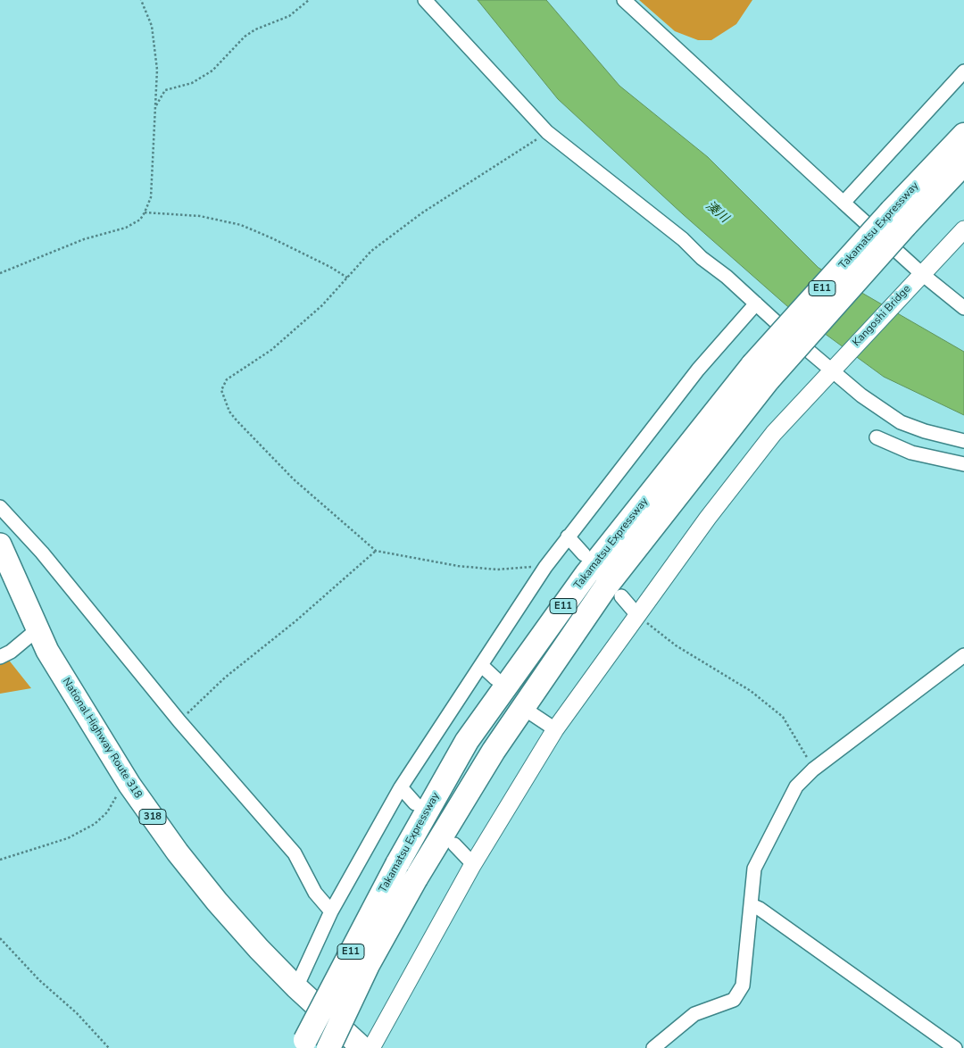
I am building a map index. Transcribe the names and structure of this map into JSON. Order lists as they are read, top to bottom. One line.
{"streets":{"highway":["Takamatsu Expressway","E11","National Highway Route 318","318"],"street":["Kangoshi Bridge"]},"water":["湊川"]}
